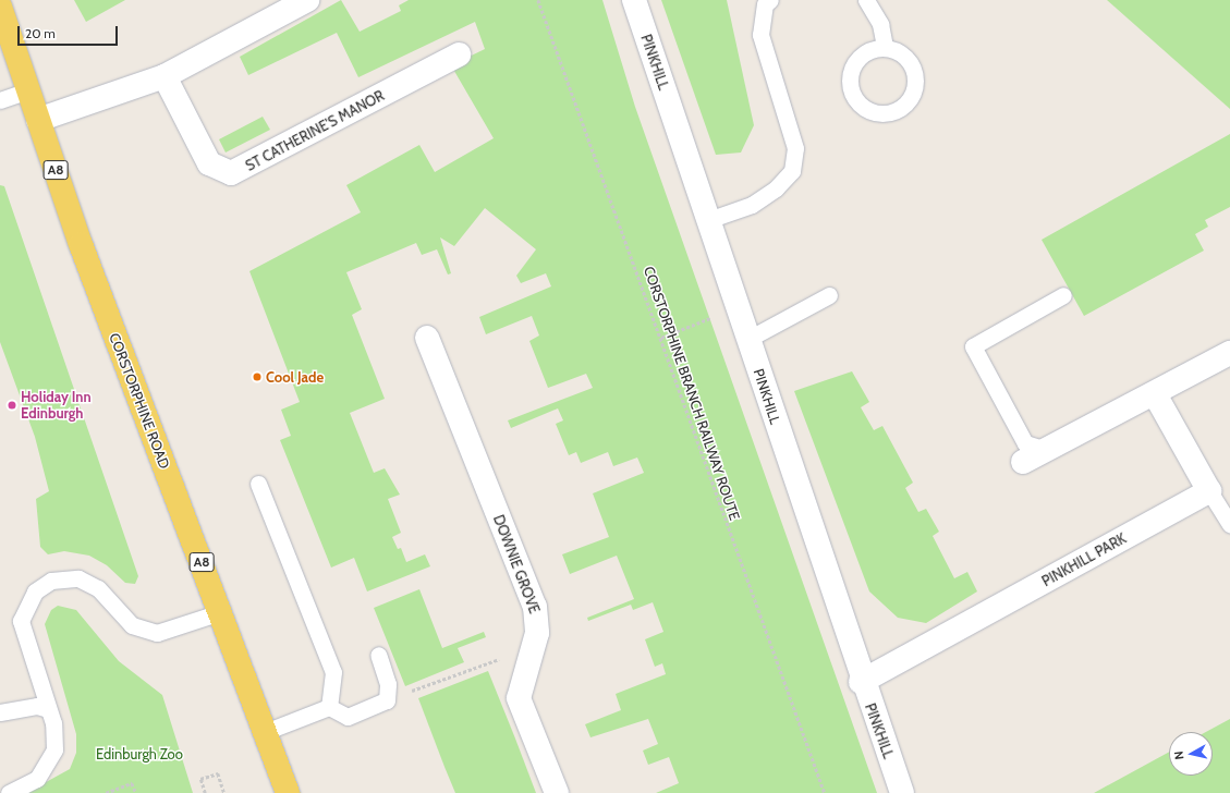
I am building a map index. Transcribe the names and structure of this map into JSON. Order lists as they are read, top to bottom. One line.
{"streets":{"main road":["A8","CORSTORPHINE ROAD"],"street":["PINKHILL","ST CATHERINE'S MANOR","PINKHILL PARK","DOWNIE GROVE"],"path":["CORSTORPHINE BRANCH RAILWAY ROUTE"]},"crossings":[["PINKHILL","PINKHILL PARK"]],"parks":["Edinburgh Zoo"],"places":["Cool Jade","Holiday Inn Edinburgh"],"scale_bar":"20 m","north":"left"}
